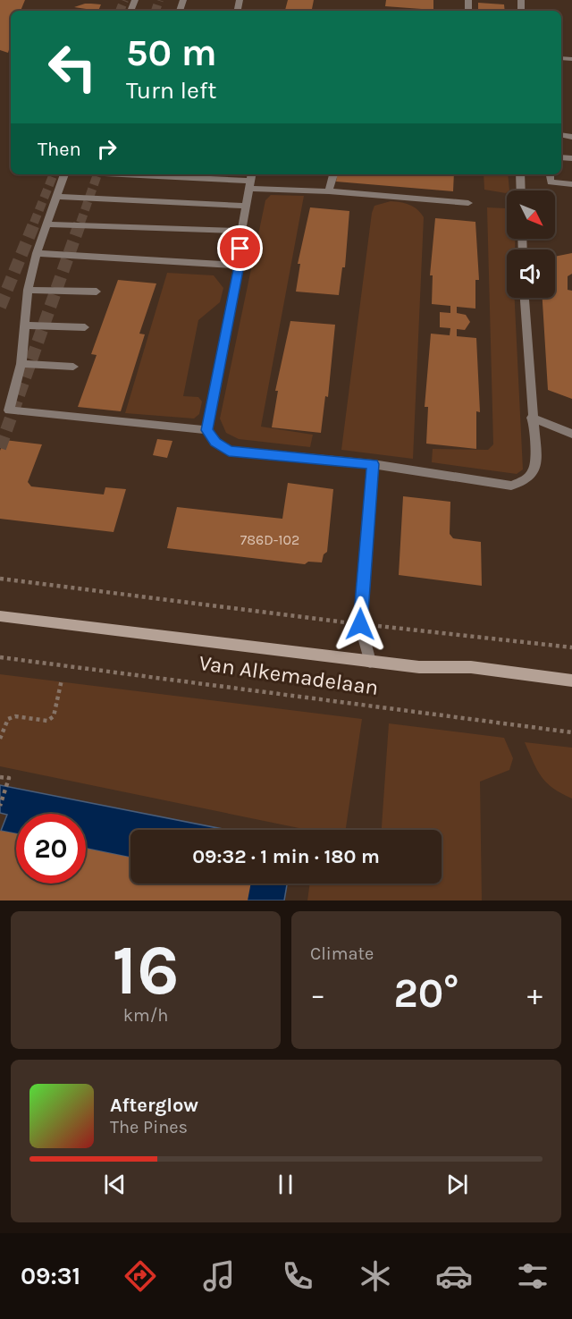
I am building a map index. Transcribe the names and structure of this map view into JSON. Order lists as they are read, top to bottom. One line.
{"streets":{"main road":["Van Alkemadelaan"]},"house_numbers":["786D-102"],"north":"bottom right","page":{"turn":["50 m","Turn left"],"then":"Then","limit":"20","trip":"09:32 · 1 min · 180 m","tile":[["16","km/h"],"Climate"],"heat":["−","20°","+"],"song":["Afterglow","The Pines"],"tabs":"09:31"}}
